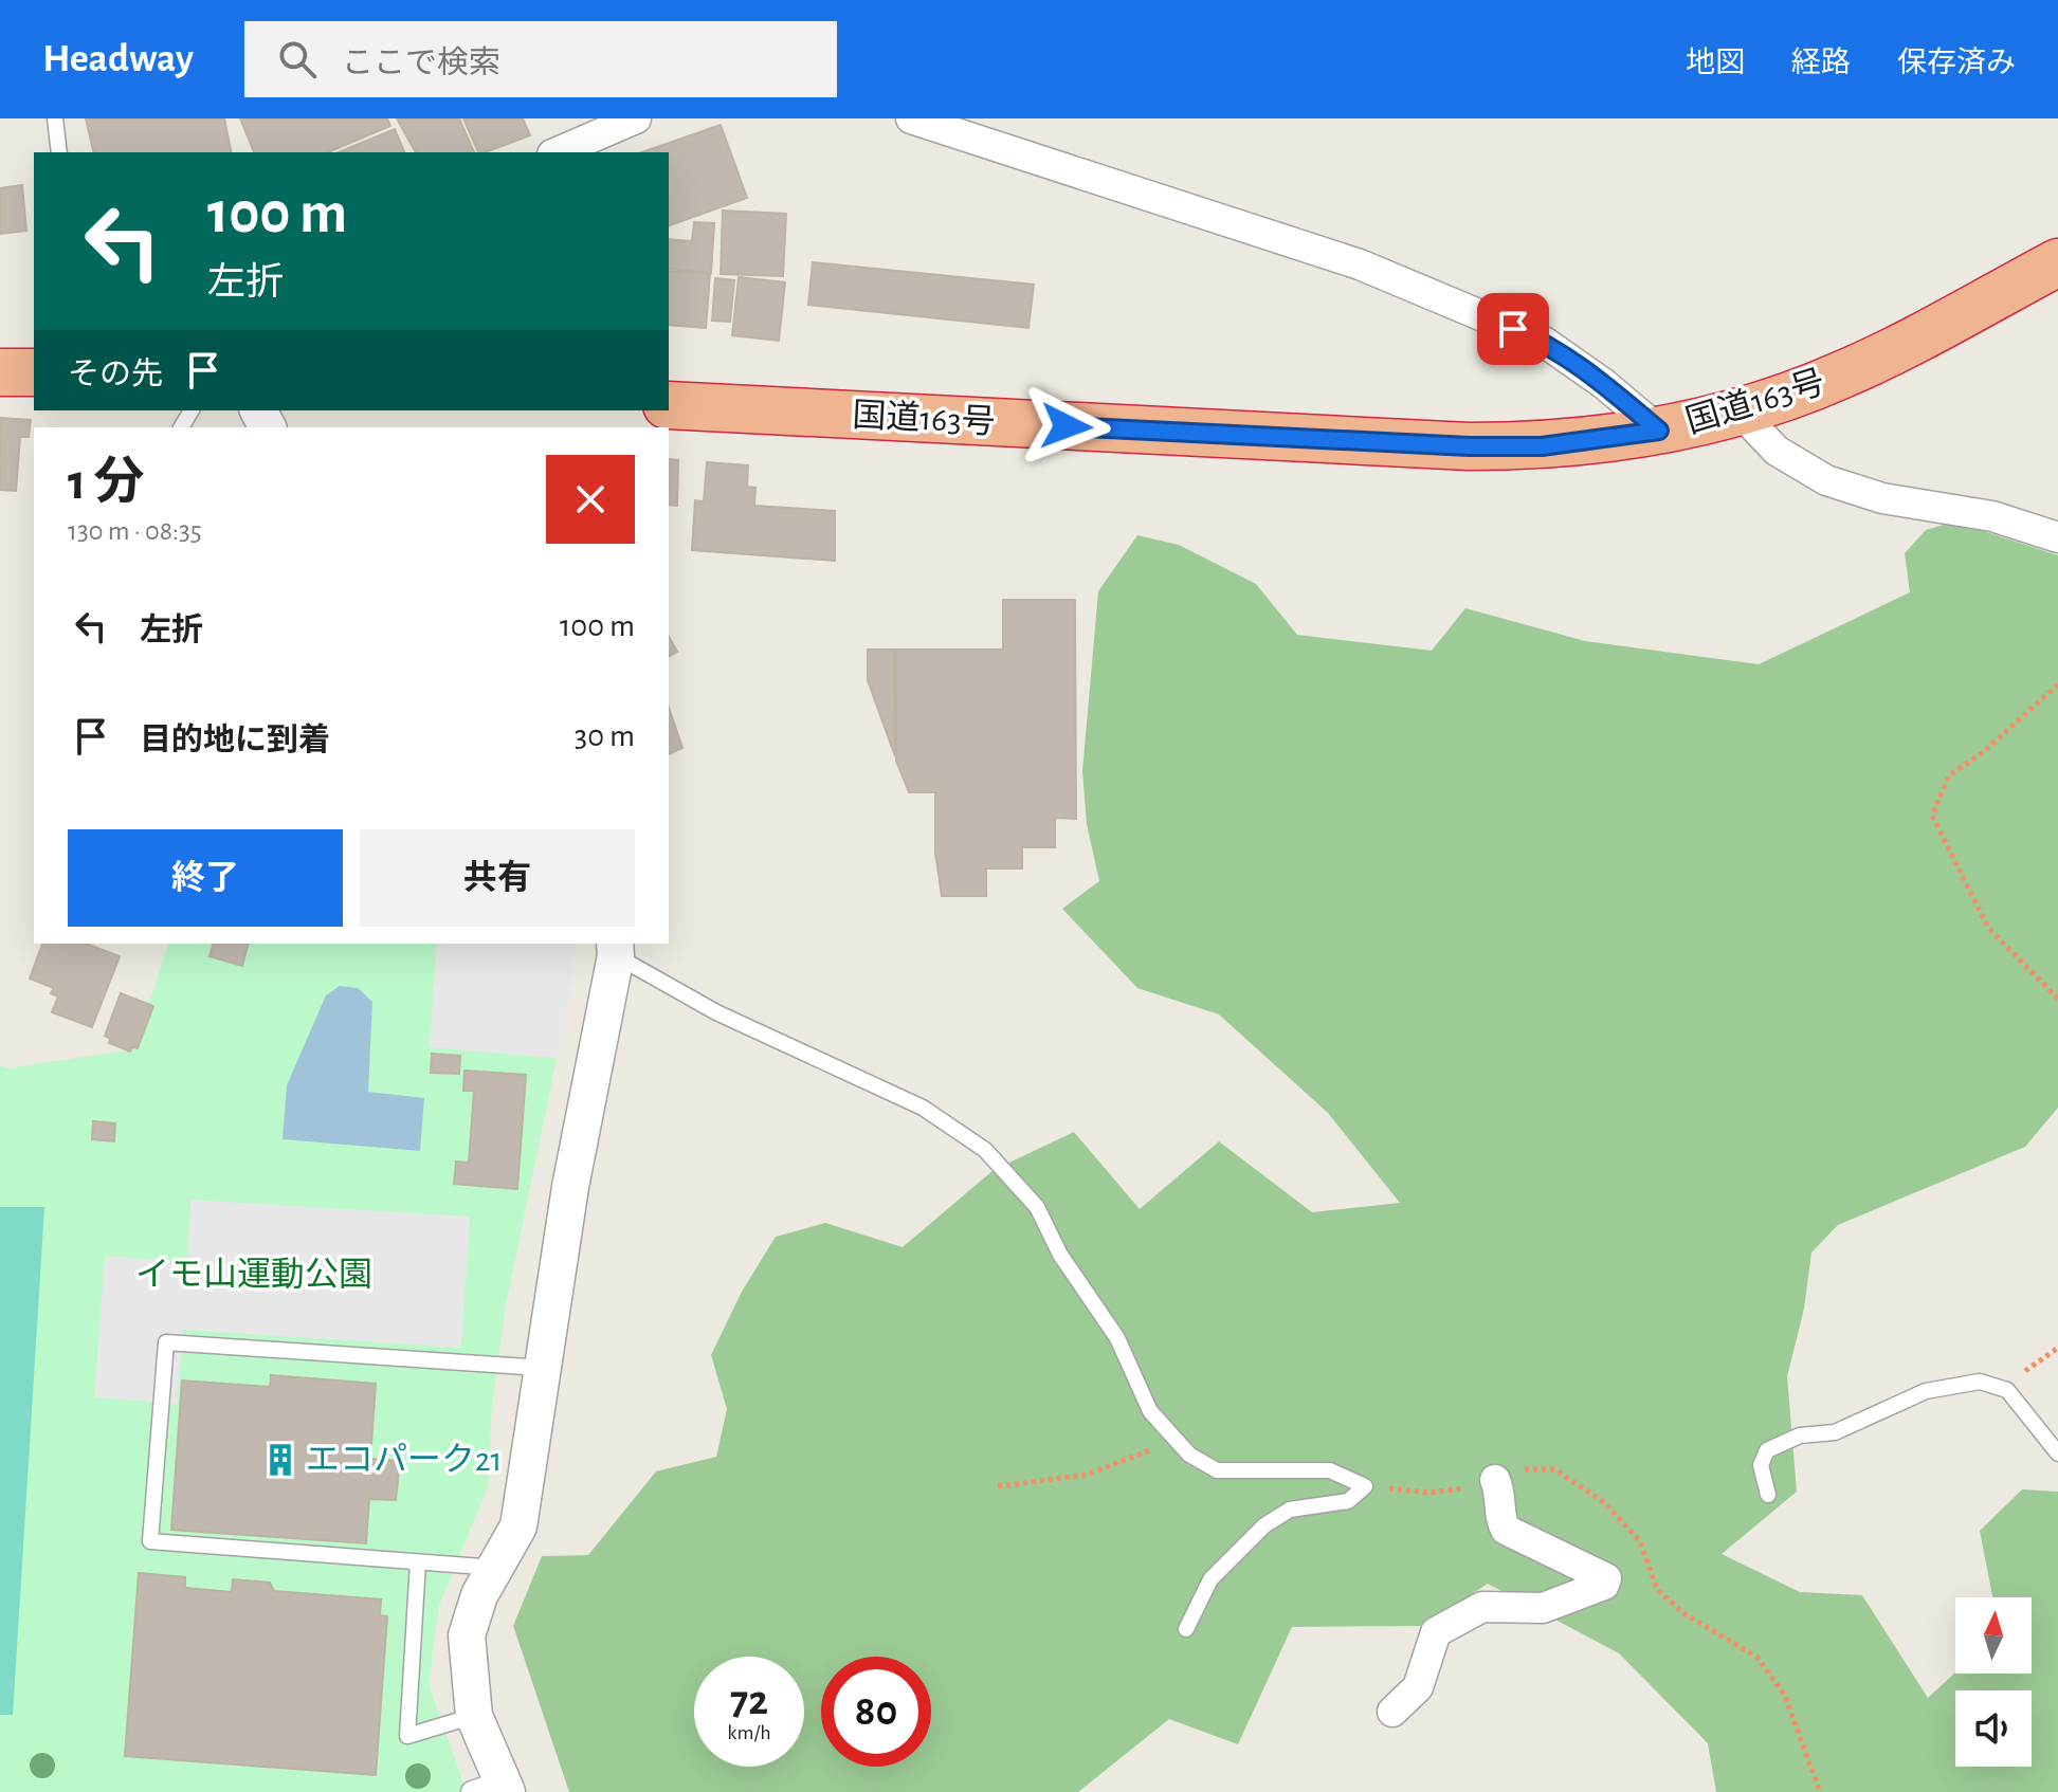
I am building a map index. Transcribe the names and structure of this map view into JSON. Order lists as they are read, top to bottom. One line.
{"streets":{"highway":["国道163号"]},"parks":["イモ山運動公園"],"places":{"building":["エコパーク21"]},"north":"top","page":{"header":"Headway","search":"ここで検索","nav":["地図","経路","保存済み"],"turn":["100 m","左折"],"then":"その先","heading":["1 分","130 m · 08:35"],"list":[{"name":"左折","value":"100 m"},{"name":"目的地に到着","value":"30 m"}],"buttons":["終了","共有"],"speed":"72 km/h","limit":"80"}}
